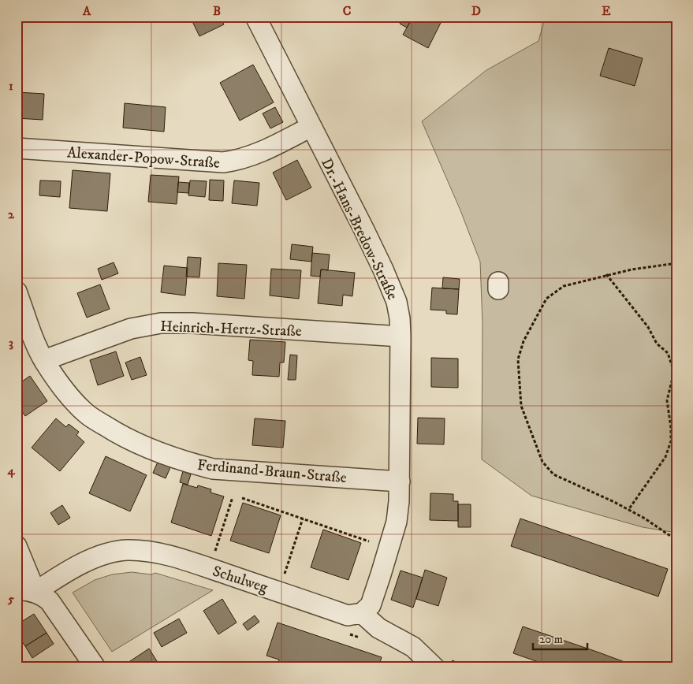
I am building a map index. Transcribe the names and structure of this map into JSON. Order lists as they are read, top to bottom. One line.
{"streets":{"street":["Alexander-Popow-Straße","Dr.-Hans-Bredow-Straße","Heinrich-Hertz-Straße","Ferdinand-Braun-Straße","Schulweg"]},"crossings":[["Alexander-Popow-Straße","Dr.-Hans-Bredow-Straße"],["Dr.-Hans-Bredow-Straße","Heinrich-Hertz-Straße"],["Dr.-Hans-Bredow-Straße","Ferdinand-Braun-Straße"],["Dr.-Hans-Bredow-Straße","Schulweg"],["Heinrich-Hertz-Straße","Ferdinand-Braun-Straße"]],"scale_bar":"20 m","grid":{"columns":["A","B","C","D","E"],"rows":["1","2","3","4","5"]}}
